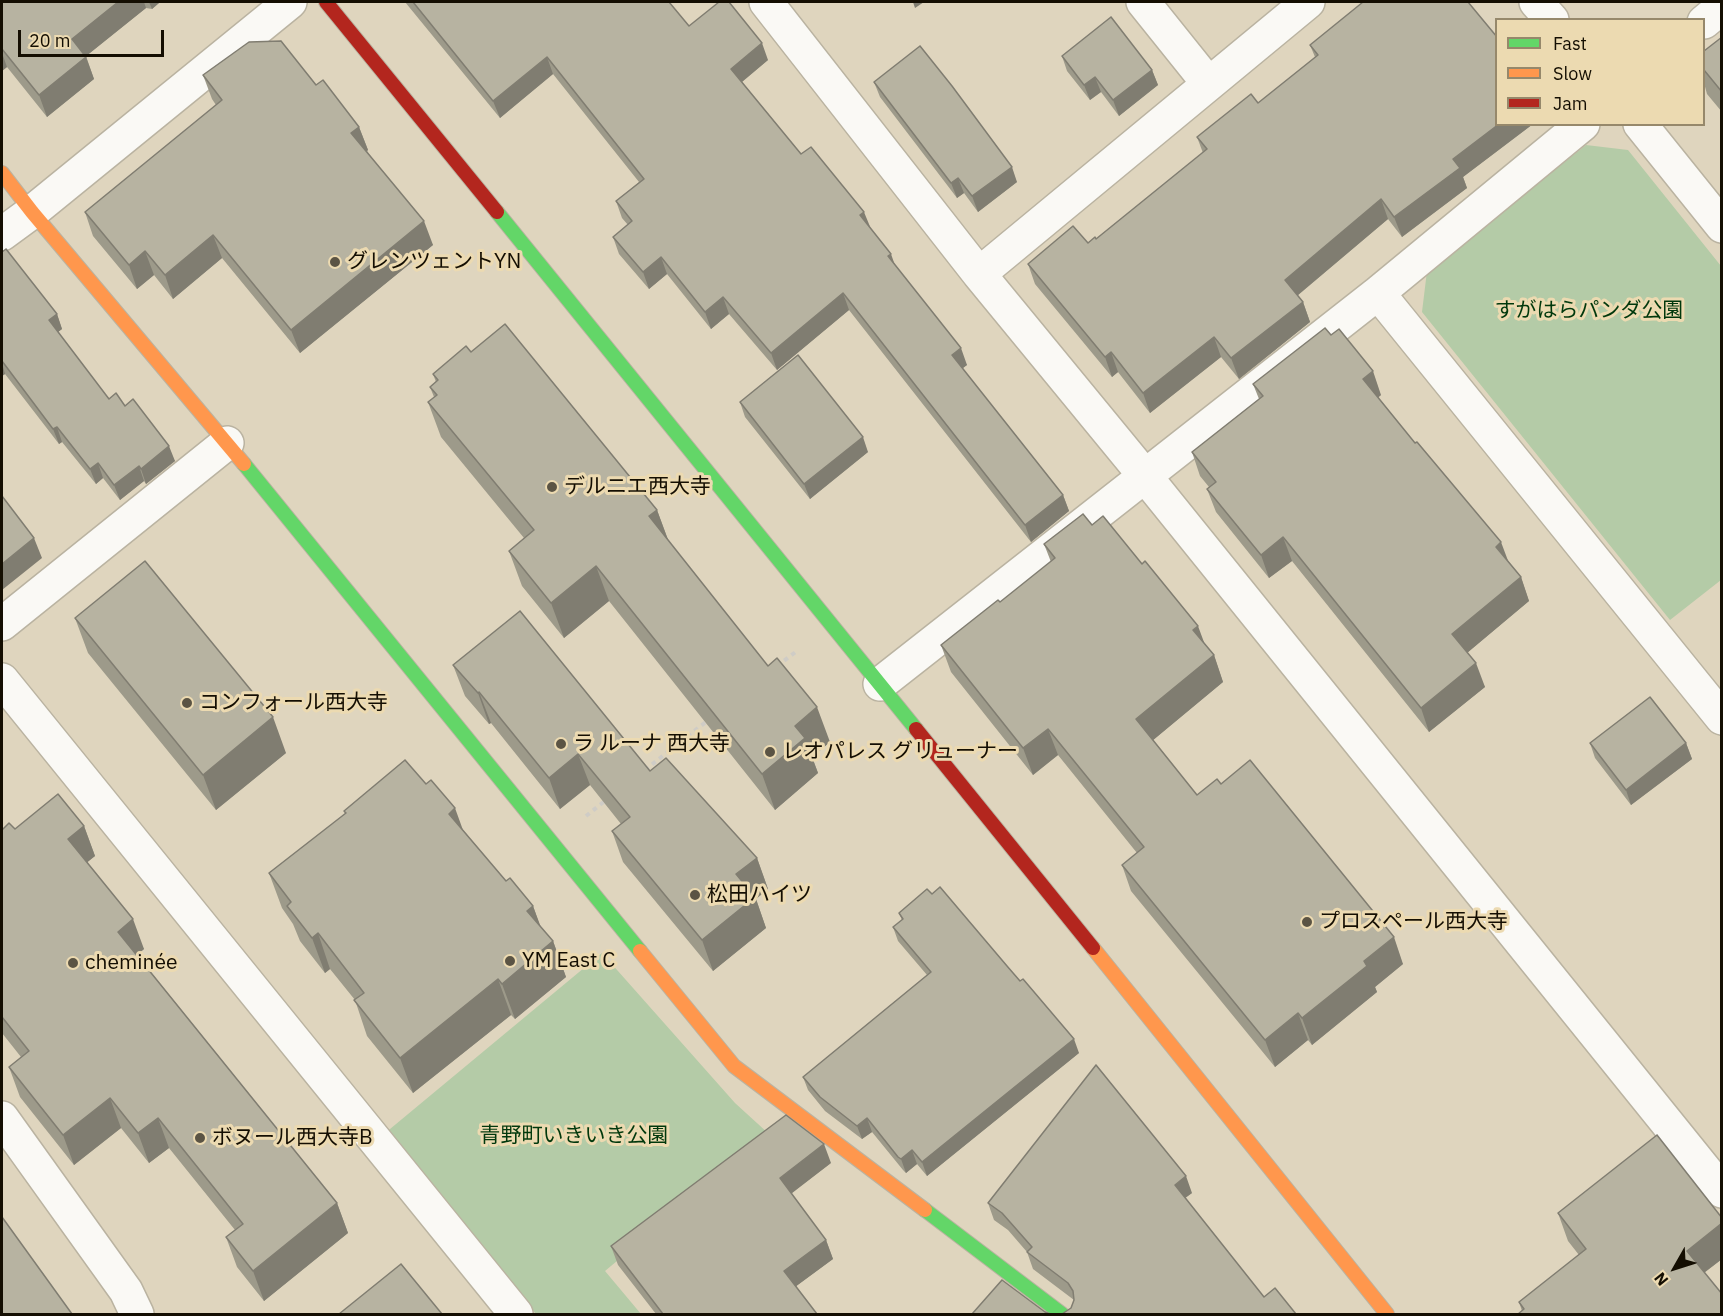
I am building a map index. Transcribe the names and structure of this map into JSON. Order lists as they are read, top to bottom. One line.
{"parks":["すがはらパンダ公園","青野町いきいき公園"],"places":["グレンツェントYN","デルニエ西大寺","コンフォール西大寺","ラ ルーナ 西大寺","レオパレス グリューナー","松田ハイツ","プロスペール西大寺","YM East C","cheminée","ボヌール西大寺B"],"legend":["Fast","Slow","Jam"],"scale_bar":"20 m","north":"bottom left"}
